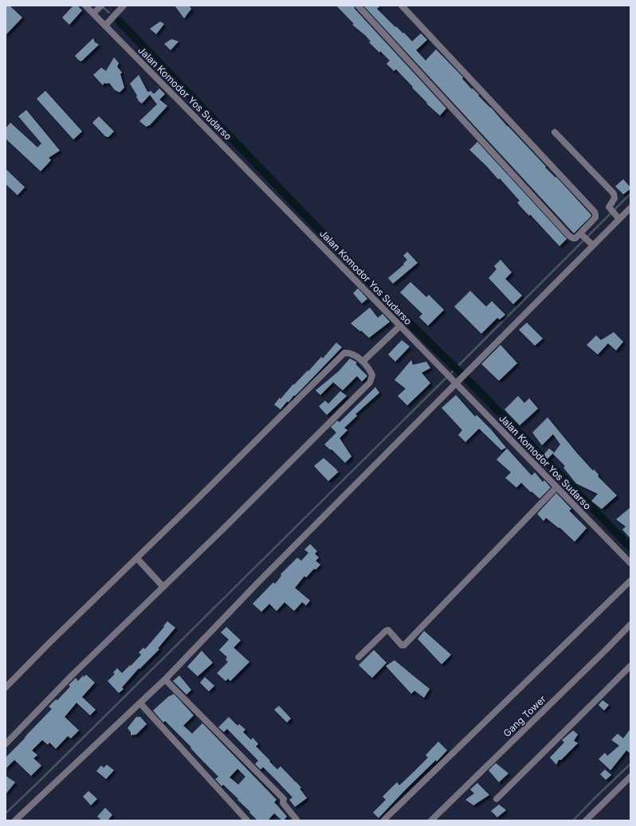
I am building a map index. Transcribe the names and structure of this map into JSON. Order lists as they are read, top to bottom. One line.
{"streets":{"street":["Jalan Komodor Yos Sudarso","Gang Tower"]}}
